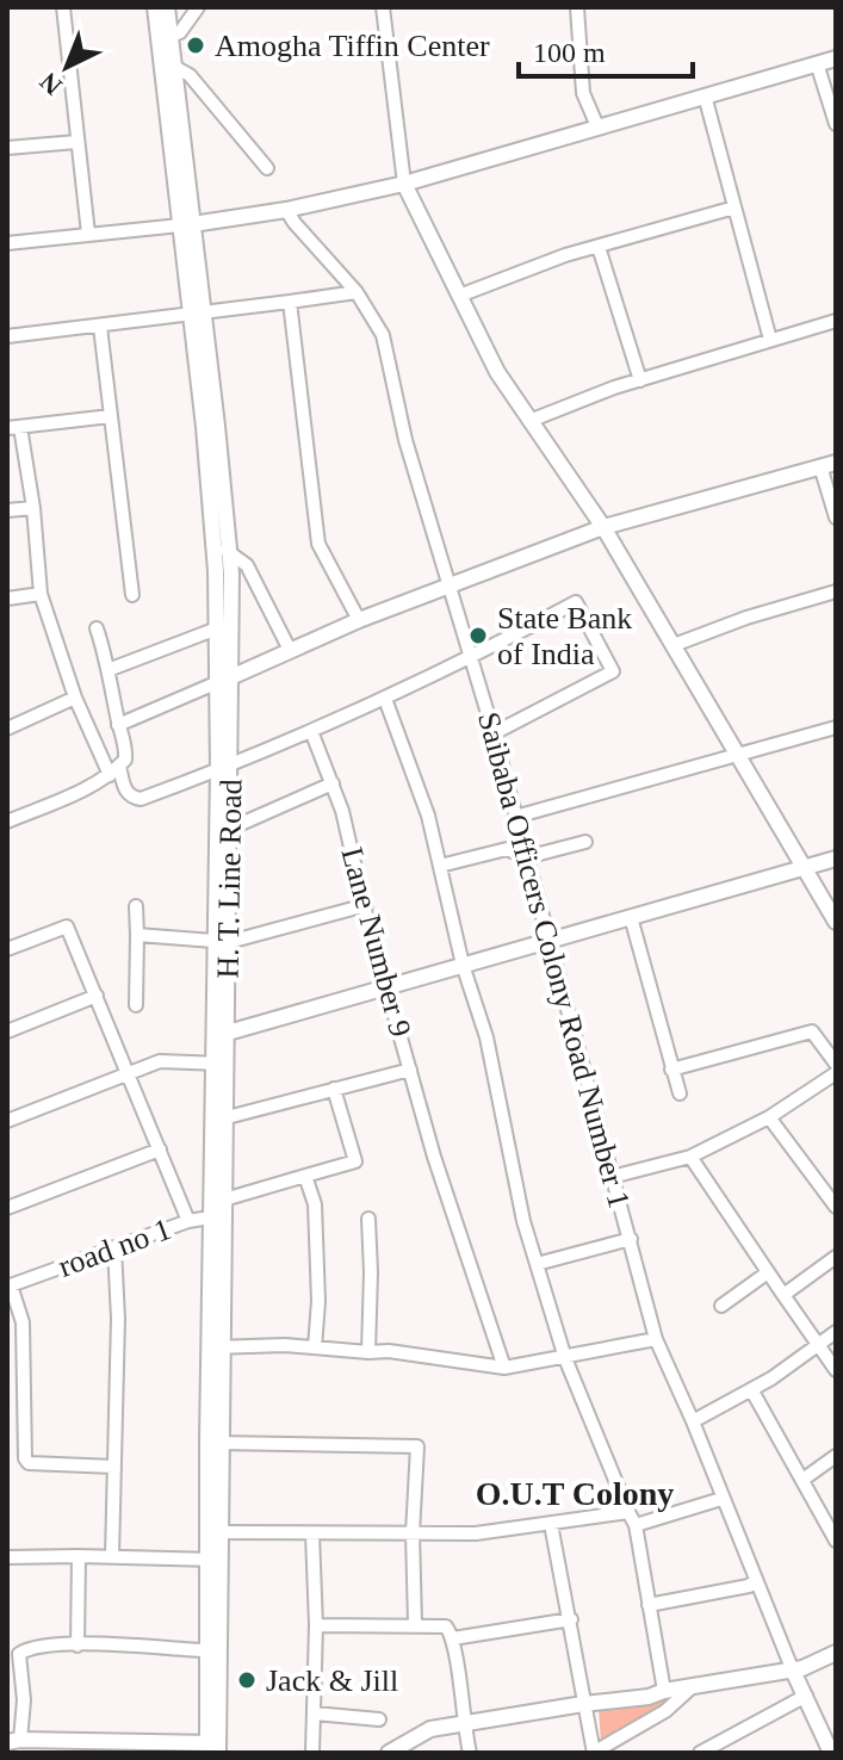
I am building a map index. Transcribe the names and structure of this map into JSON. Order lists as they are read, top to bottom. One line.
{"streets":{"street":["H. T. Line Road","Lane Number 9","Saibaba Officers Colony Road Number 1","road no 1"]},"crossings":[["H. T. Line Road","road no 1"]],"districts":["O.U.T Colony"],"places":["Amogha Tiffin Center","State Bank of India","Jack & Jill"],"scale_bar":"100 m","north":"bottom left"}
